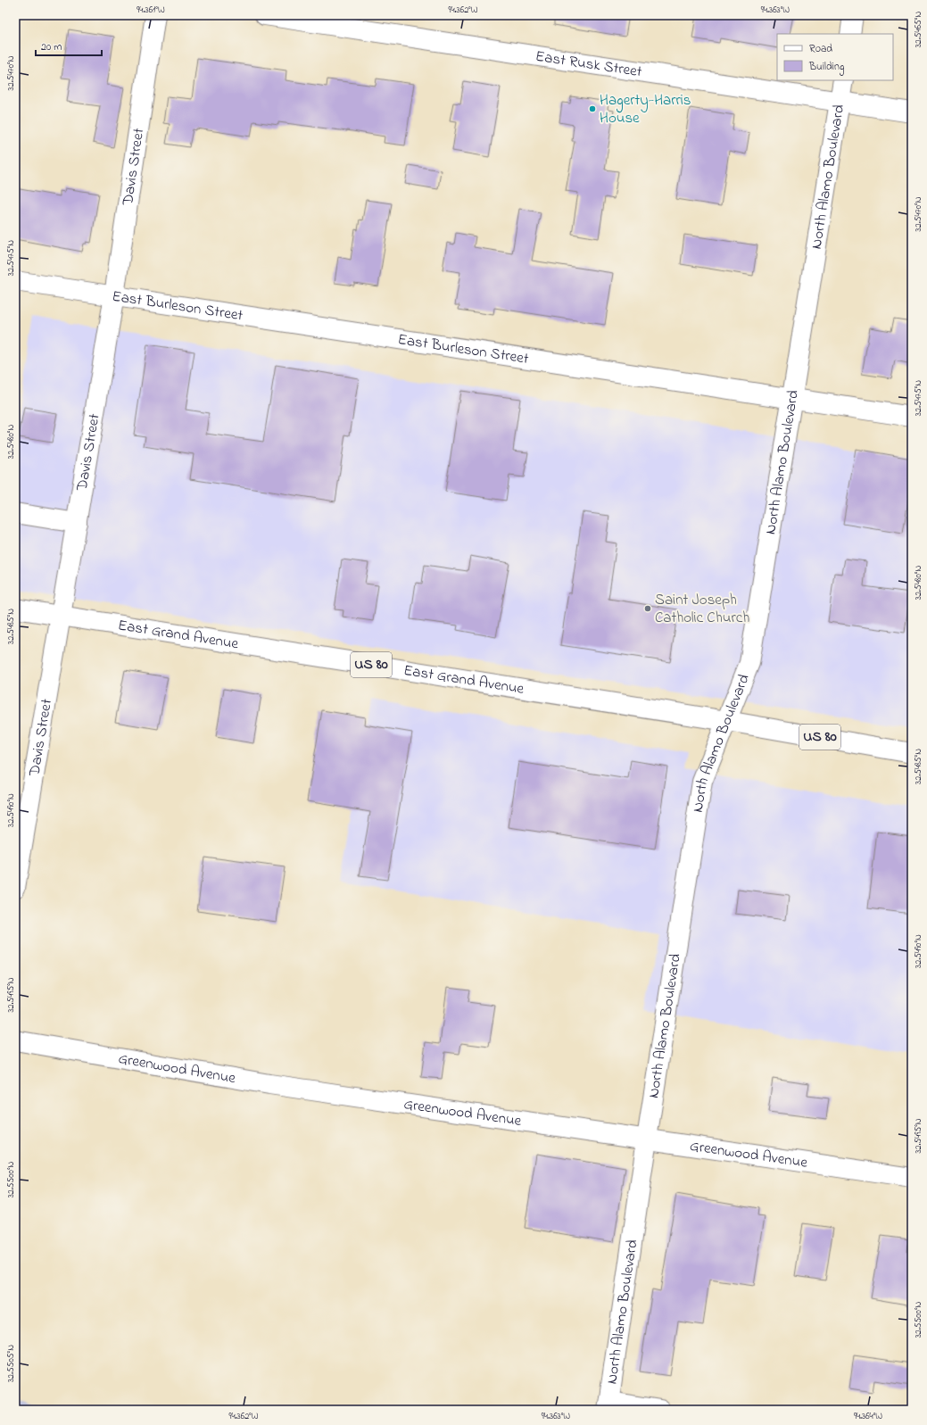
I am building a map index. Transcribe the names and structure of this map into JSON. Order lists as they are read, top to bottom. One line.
{"streets":{"main road":["East Rusk Street","Davis Street","North Alamo Boulevard","East Burleson Street","East Grand Avenue","US 80","Greenwood Avenue"]},"crossings":[["East Rusk Street","North Alamo Boulevard"],["Davis Street","East Burleson Street"],["Davis Street","East Grand Avenue"],["North Alamo Boulevard","East Burleson Street"],["North Alamo Boulevard","East Grand Avenue"],["North Alamo Boulevard","Greenwood Avenue"]],"places":["Hagerty-Harris House","Saint Joseph Catholic Church"],"legend":["Road","Building"],"scale_bar":"20 m","coordinates":["94.361°W","94.362°W","94.363°W","32.5465°N","32.5470°N","32.5475°N","32.5480°N","32.5485°N","32.5490°N","32.5495°N","32.5500°N","32.5505°N","94.364°W"]}
